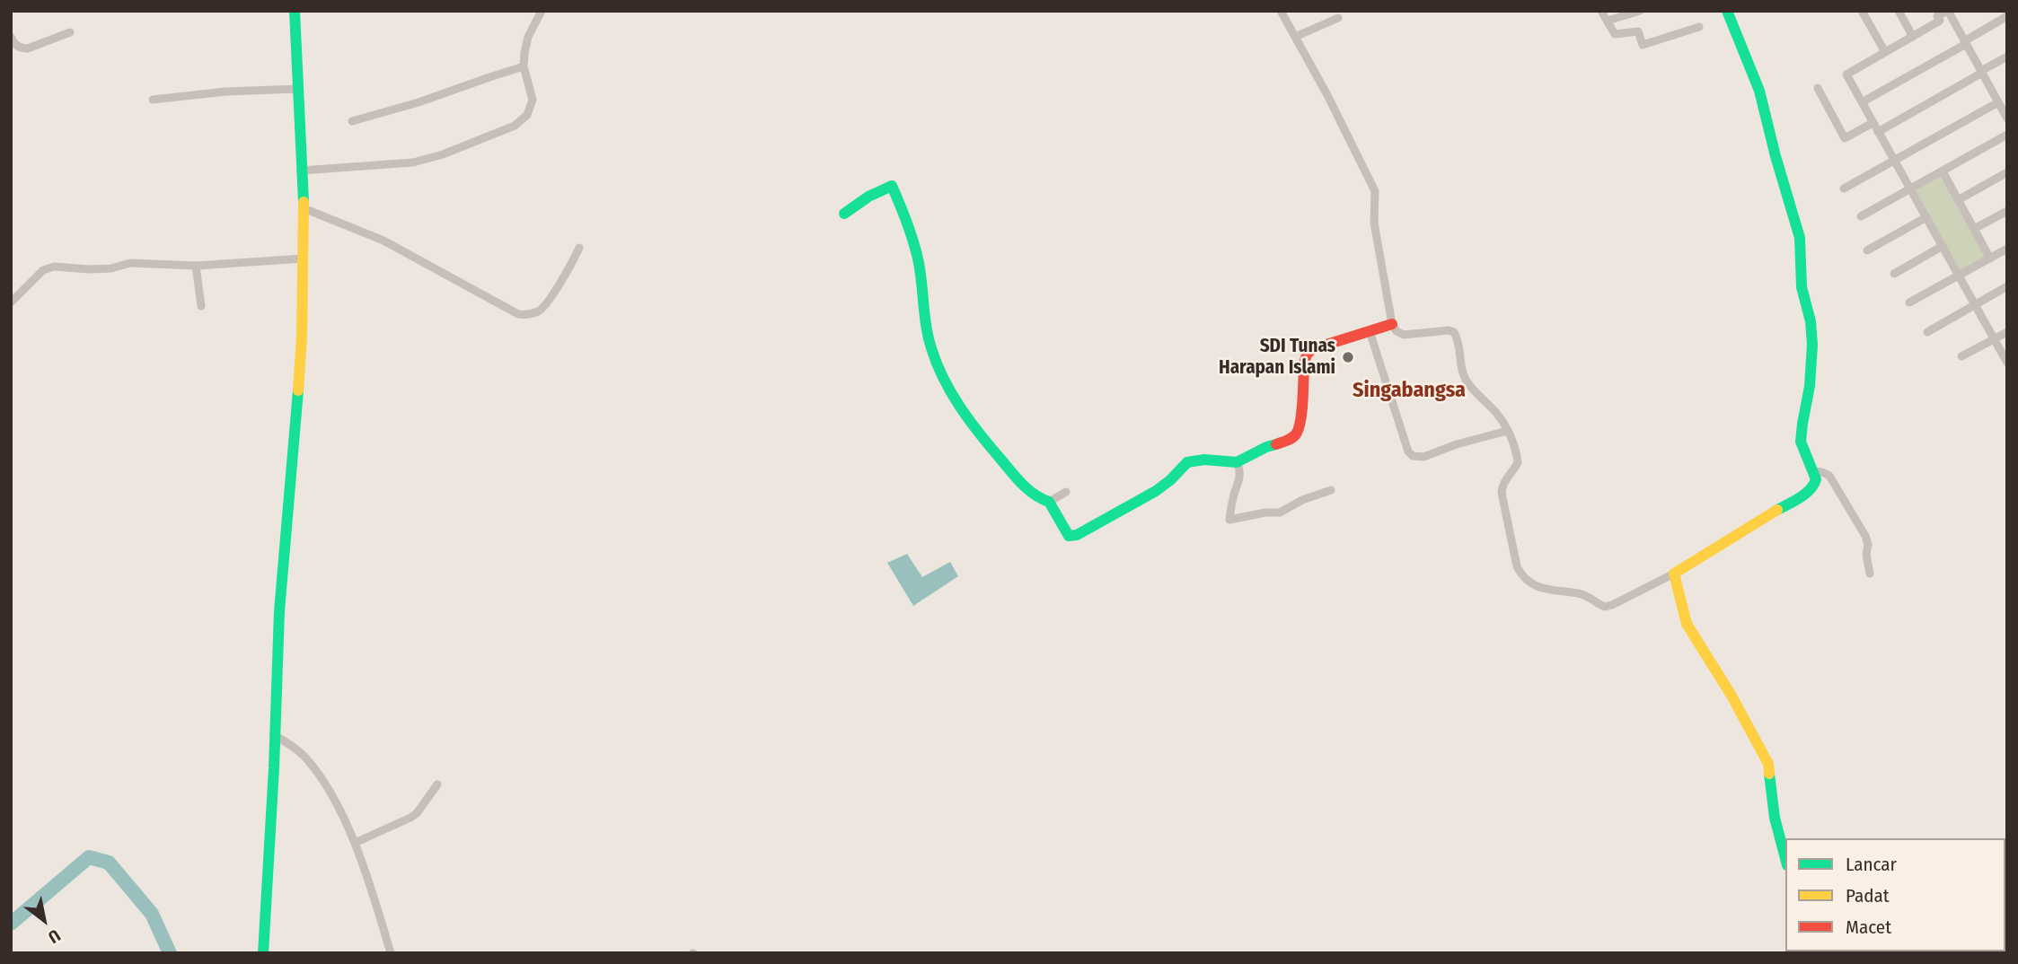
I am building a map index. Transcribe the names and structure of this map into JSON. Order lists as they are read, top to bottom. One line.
{"districts":["Singabangsa"],"places":["SDI Tunas Harapan Islami"],"legend":["Lancar","Padat","Macet"],"north":"bottom right"}
